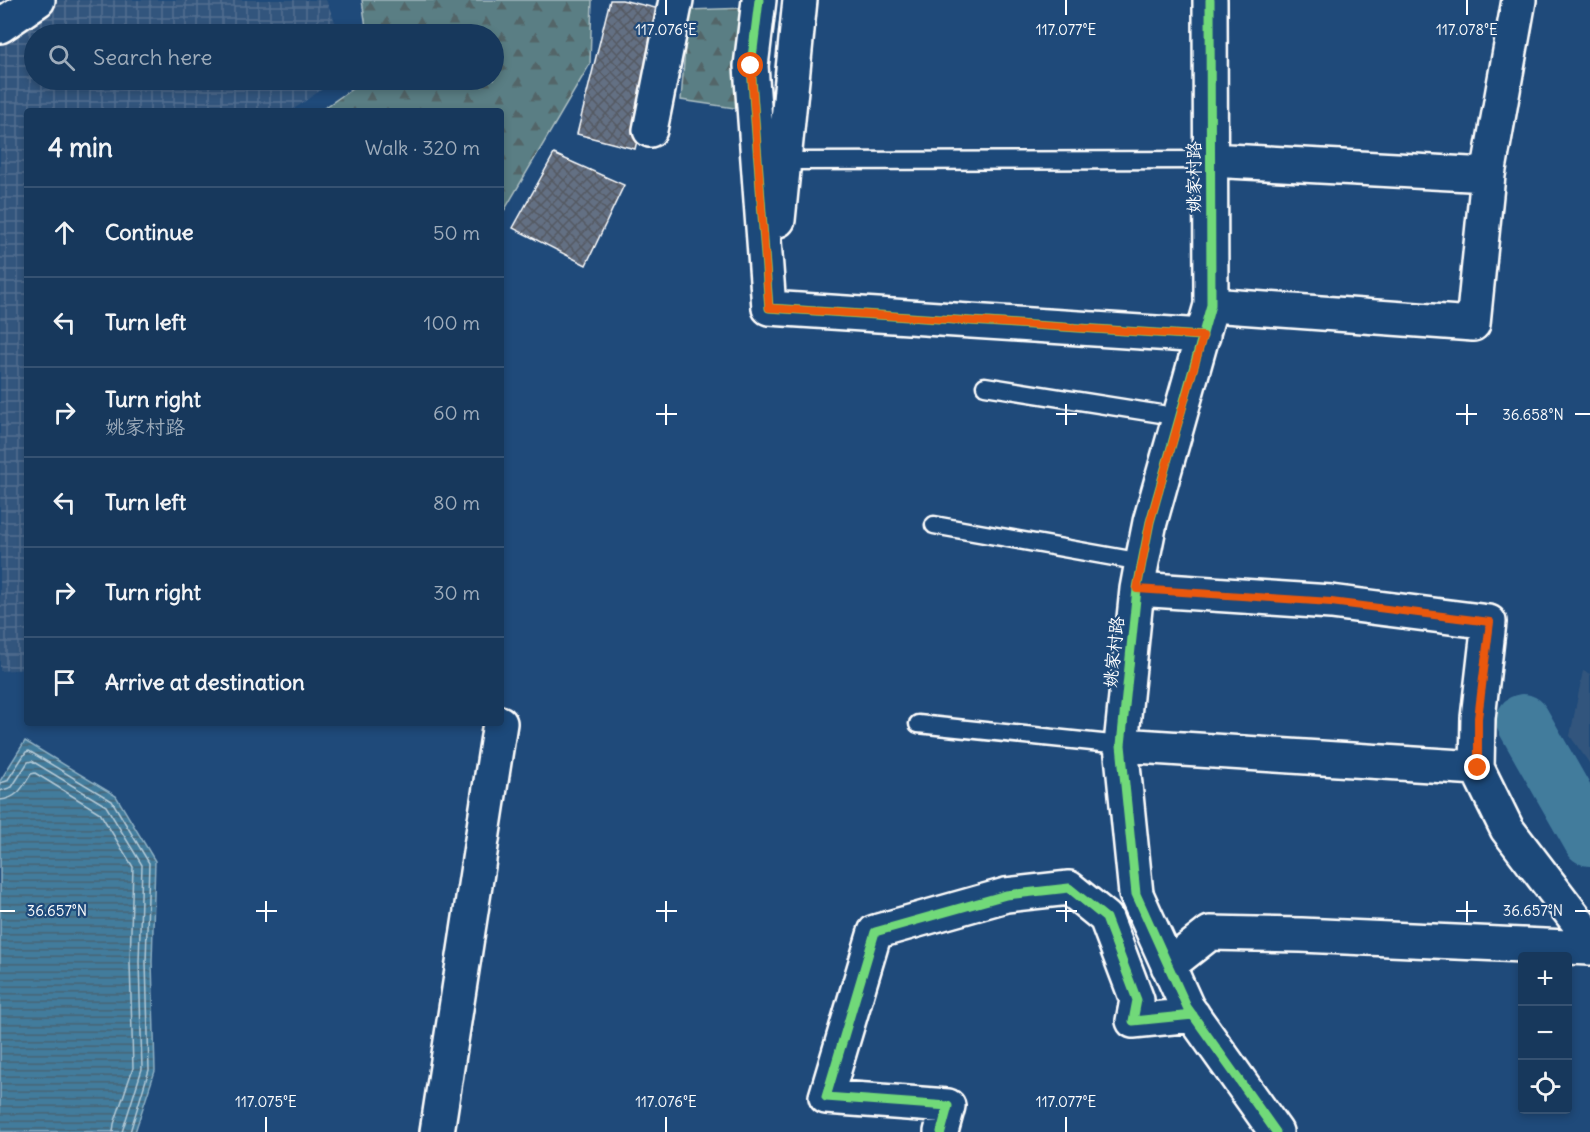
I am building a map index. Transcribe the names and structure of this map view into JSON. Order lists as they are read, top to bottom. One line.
{"streets":{"street":["姚家村路"]},"page":{"search":"Search here","heading":["4 min","Walk · 320 m"],"list":[["Continue","50 m"],["Turn left","100 m"],["Turn right","姚家村路","60 m"],["Turn left","80 m"],["Turn right","30 m"],"Arrive at destination"],"map_buttons":["+","−"]},"coordinates":["117.076°E","117.077°E","117.078°E","36.658°N","36.657°N","117.075°E"]}
